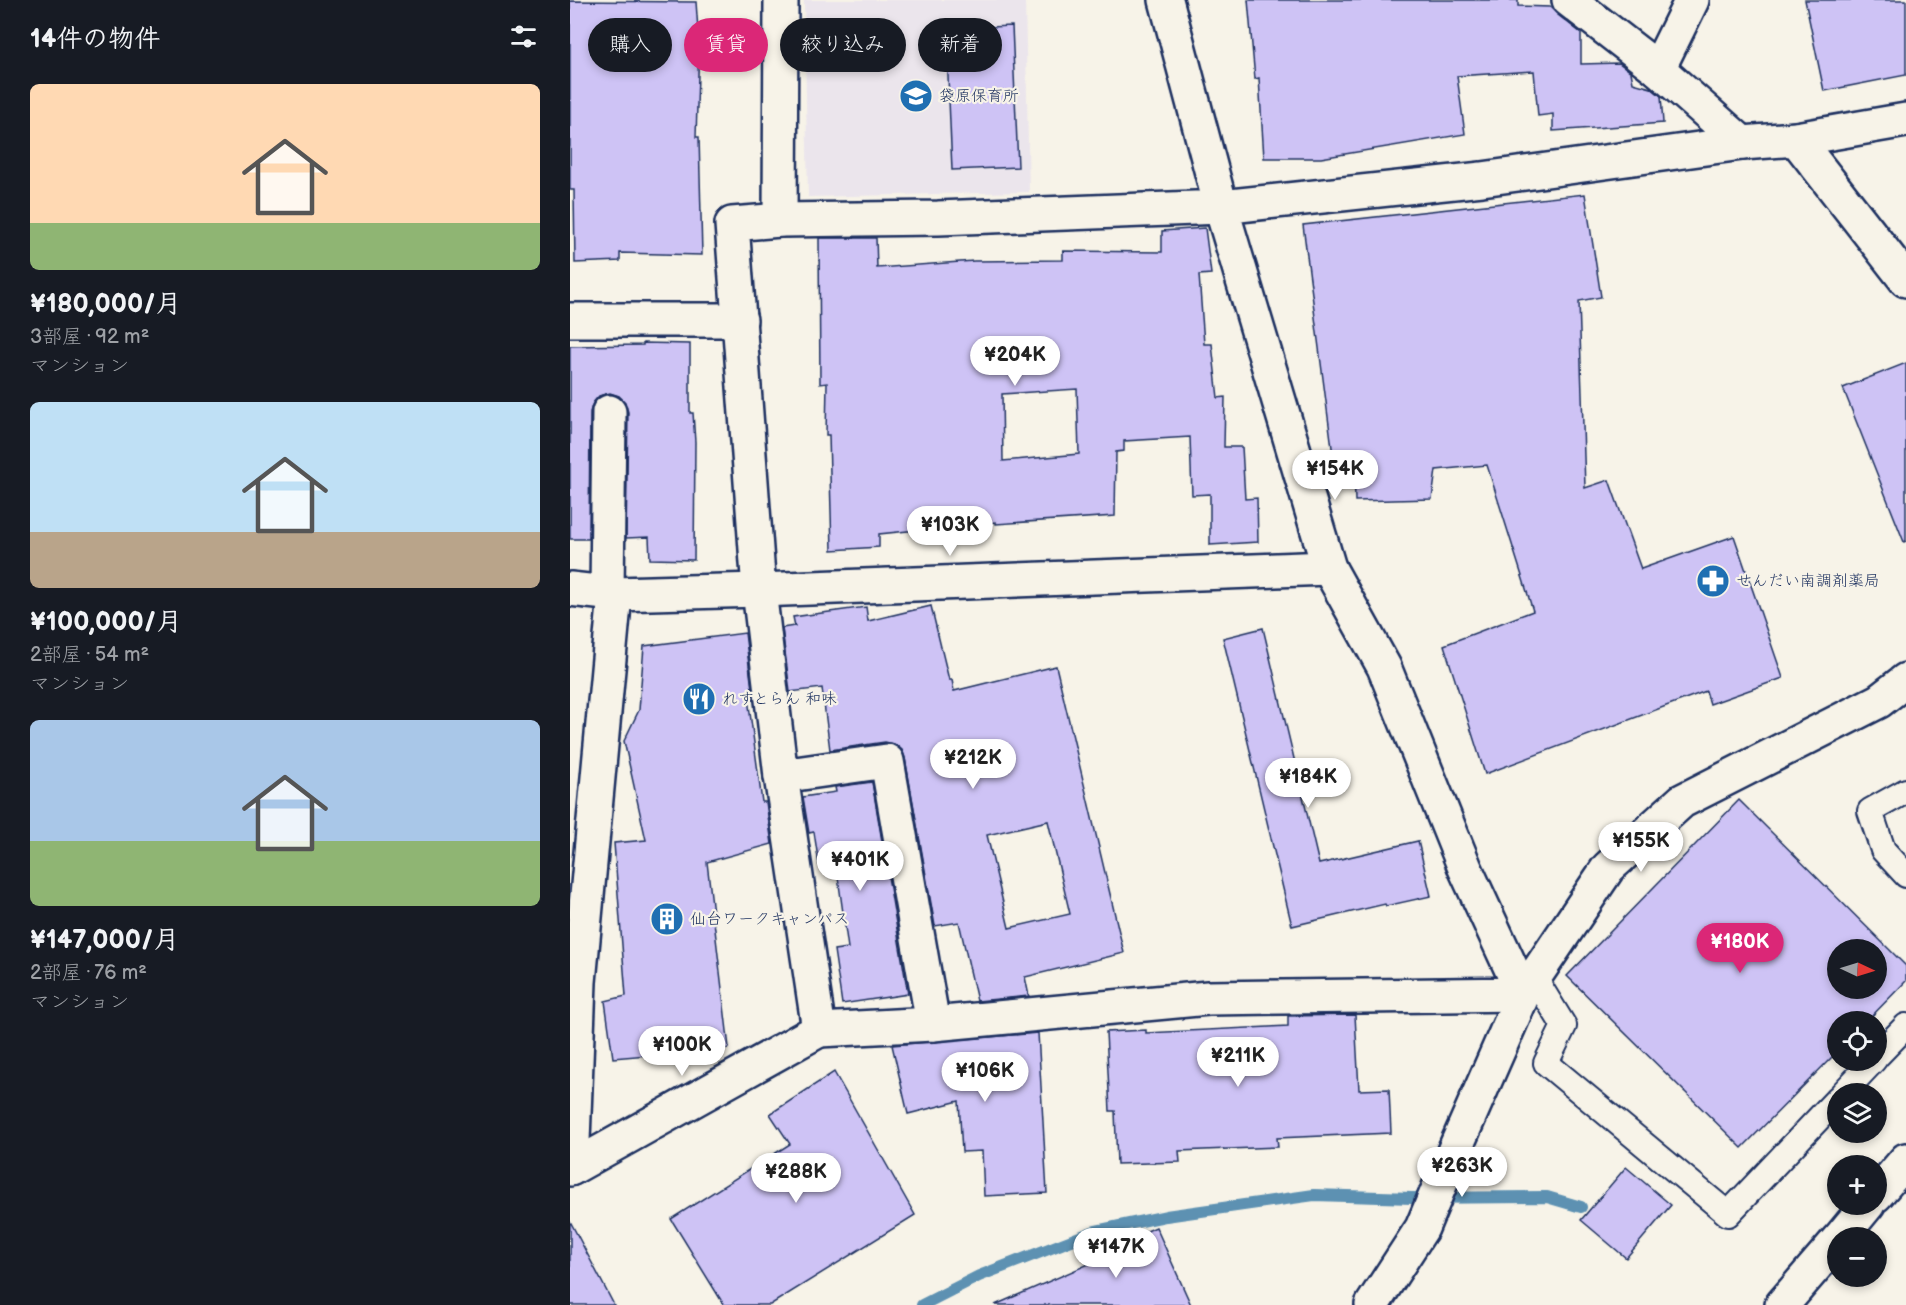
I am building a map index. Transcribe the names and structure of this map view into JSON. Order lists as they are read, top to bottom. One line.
{"places":{"school or university":["袋原保育所"],"pharmacy":["せんだい南調剤薬局"],"restaurant":["れすとらん 和味"],"building":["仙台ワークキャンパス"]},"north":"right","page":{"heading":"14件の物件","chip":["購入","賃貸","絞り込み","新着"],"list":[{"name":"¥180,000/月","note":"3部屋 · 92 m² · マンション"},{"name":"¥100,000/月","note":"2部屋 · 54 m² · マンション"},{"name":"¥147,000/月","note":"2部屋 · 76 m² · マンション"}],"price":["¥204K","¥154K","¥103K","¥212K","¥184K","¥155K","¥401K","¥180K","¥100K","¥211K","¥106K","¥263K","¥288K","¥147K"],"map_buttons":["+","−"]}}
